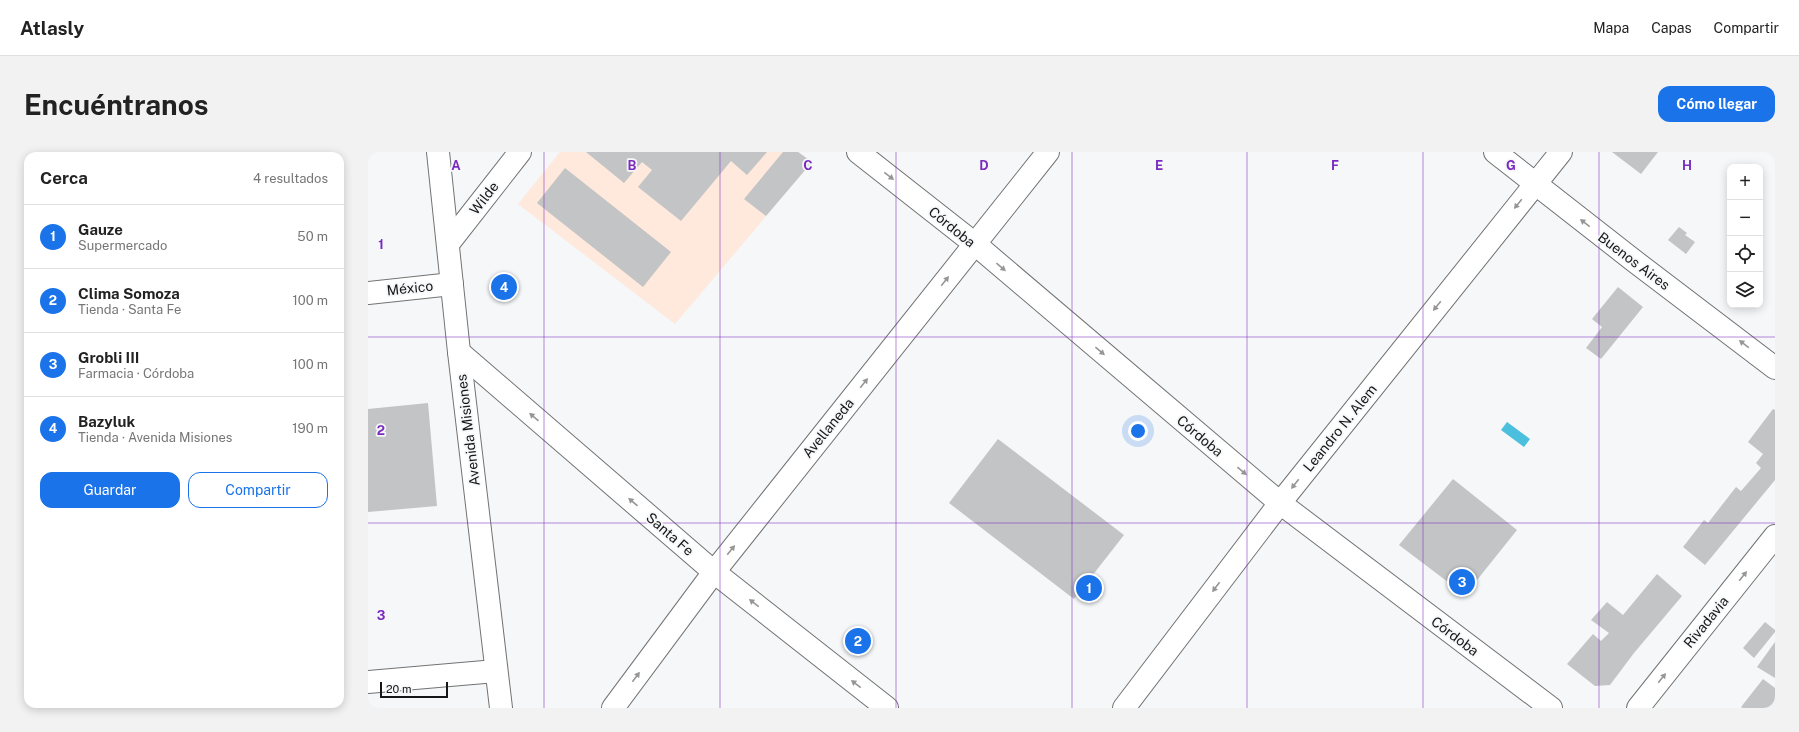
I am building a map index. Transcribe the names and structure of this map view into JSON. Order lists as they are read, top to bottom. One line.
{"streets":{"street":["Wilde","Córdoba","Buenos Aires","México","Avellaneda","Leandro N. Alem","Avenida Misiones","Santa Fe","Rivadavia"]},"crossings":[["Wilde","Avenida Misiones"],["Córdoba","Avellaneda"],["Córdoba","Leandro N. Alem"],["Buenos Aires","Leandro N. Alem"],["México","Avenida Misiones"],["Avellaneda","Santa Fe"],["Avenida Misiones","Santa Fe"]],"one_way":["Córdoba","Buenos Aires","Avellaneda","Leandro N. Alem","Santa Fe","Rivadavia"],"scale_bar":"20 m","page":{"header":"Atlasly","nav":["Mapa","Capas","Compartir"],"buttons":["Cómo llegar",["Guardar","Compartir"]],"title":"Encuéntranos","heading":["Cerca","4 resultados"],"map_buttons":["+","−"],"list":[{"mark":"1","name":"Gauze","note":"Supermercado","value":"50 m"},{"mark":"2","name":"Clima Somoza","note":"Tienda · Santa Fe","value":"100 m"},{"mark":"3","name":"Grobli III","note":"Farmacia · Córdoba","value":"100 m"},{"mark":"4","name":"Bazyluk","note":"Tienda · Avenida Misiones","value":"190 m"}],"pins":["4","3","1","2"],"scale":"20 m"},"grid":{"columns":["A","B","C","D","E","F","G","H"],"rows":["1","2","3"]}}
